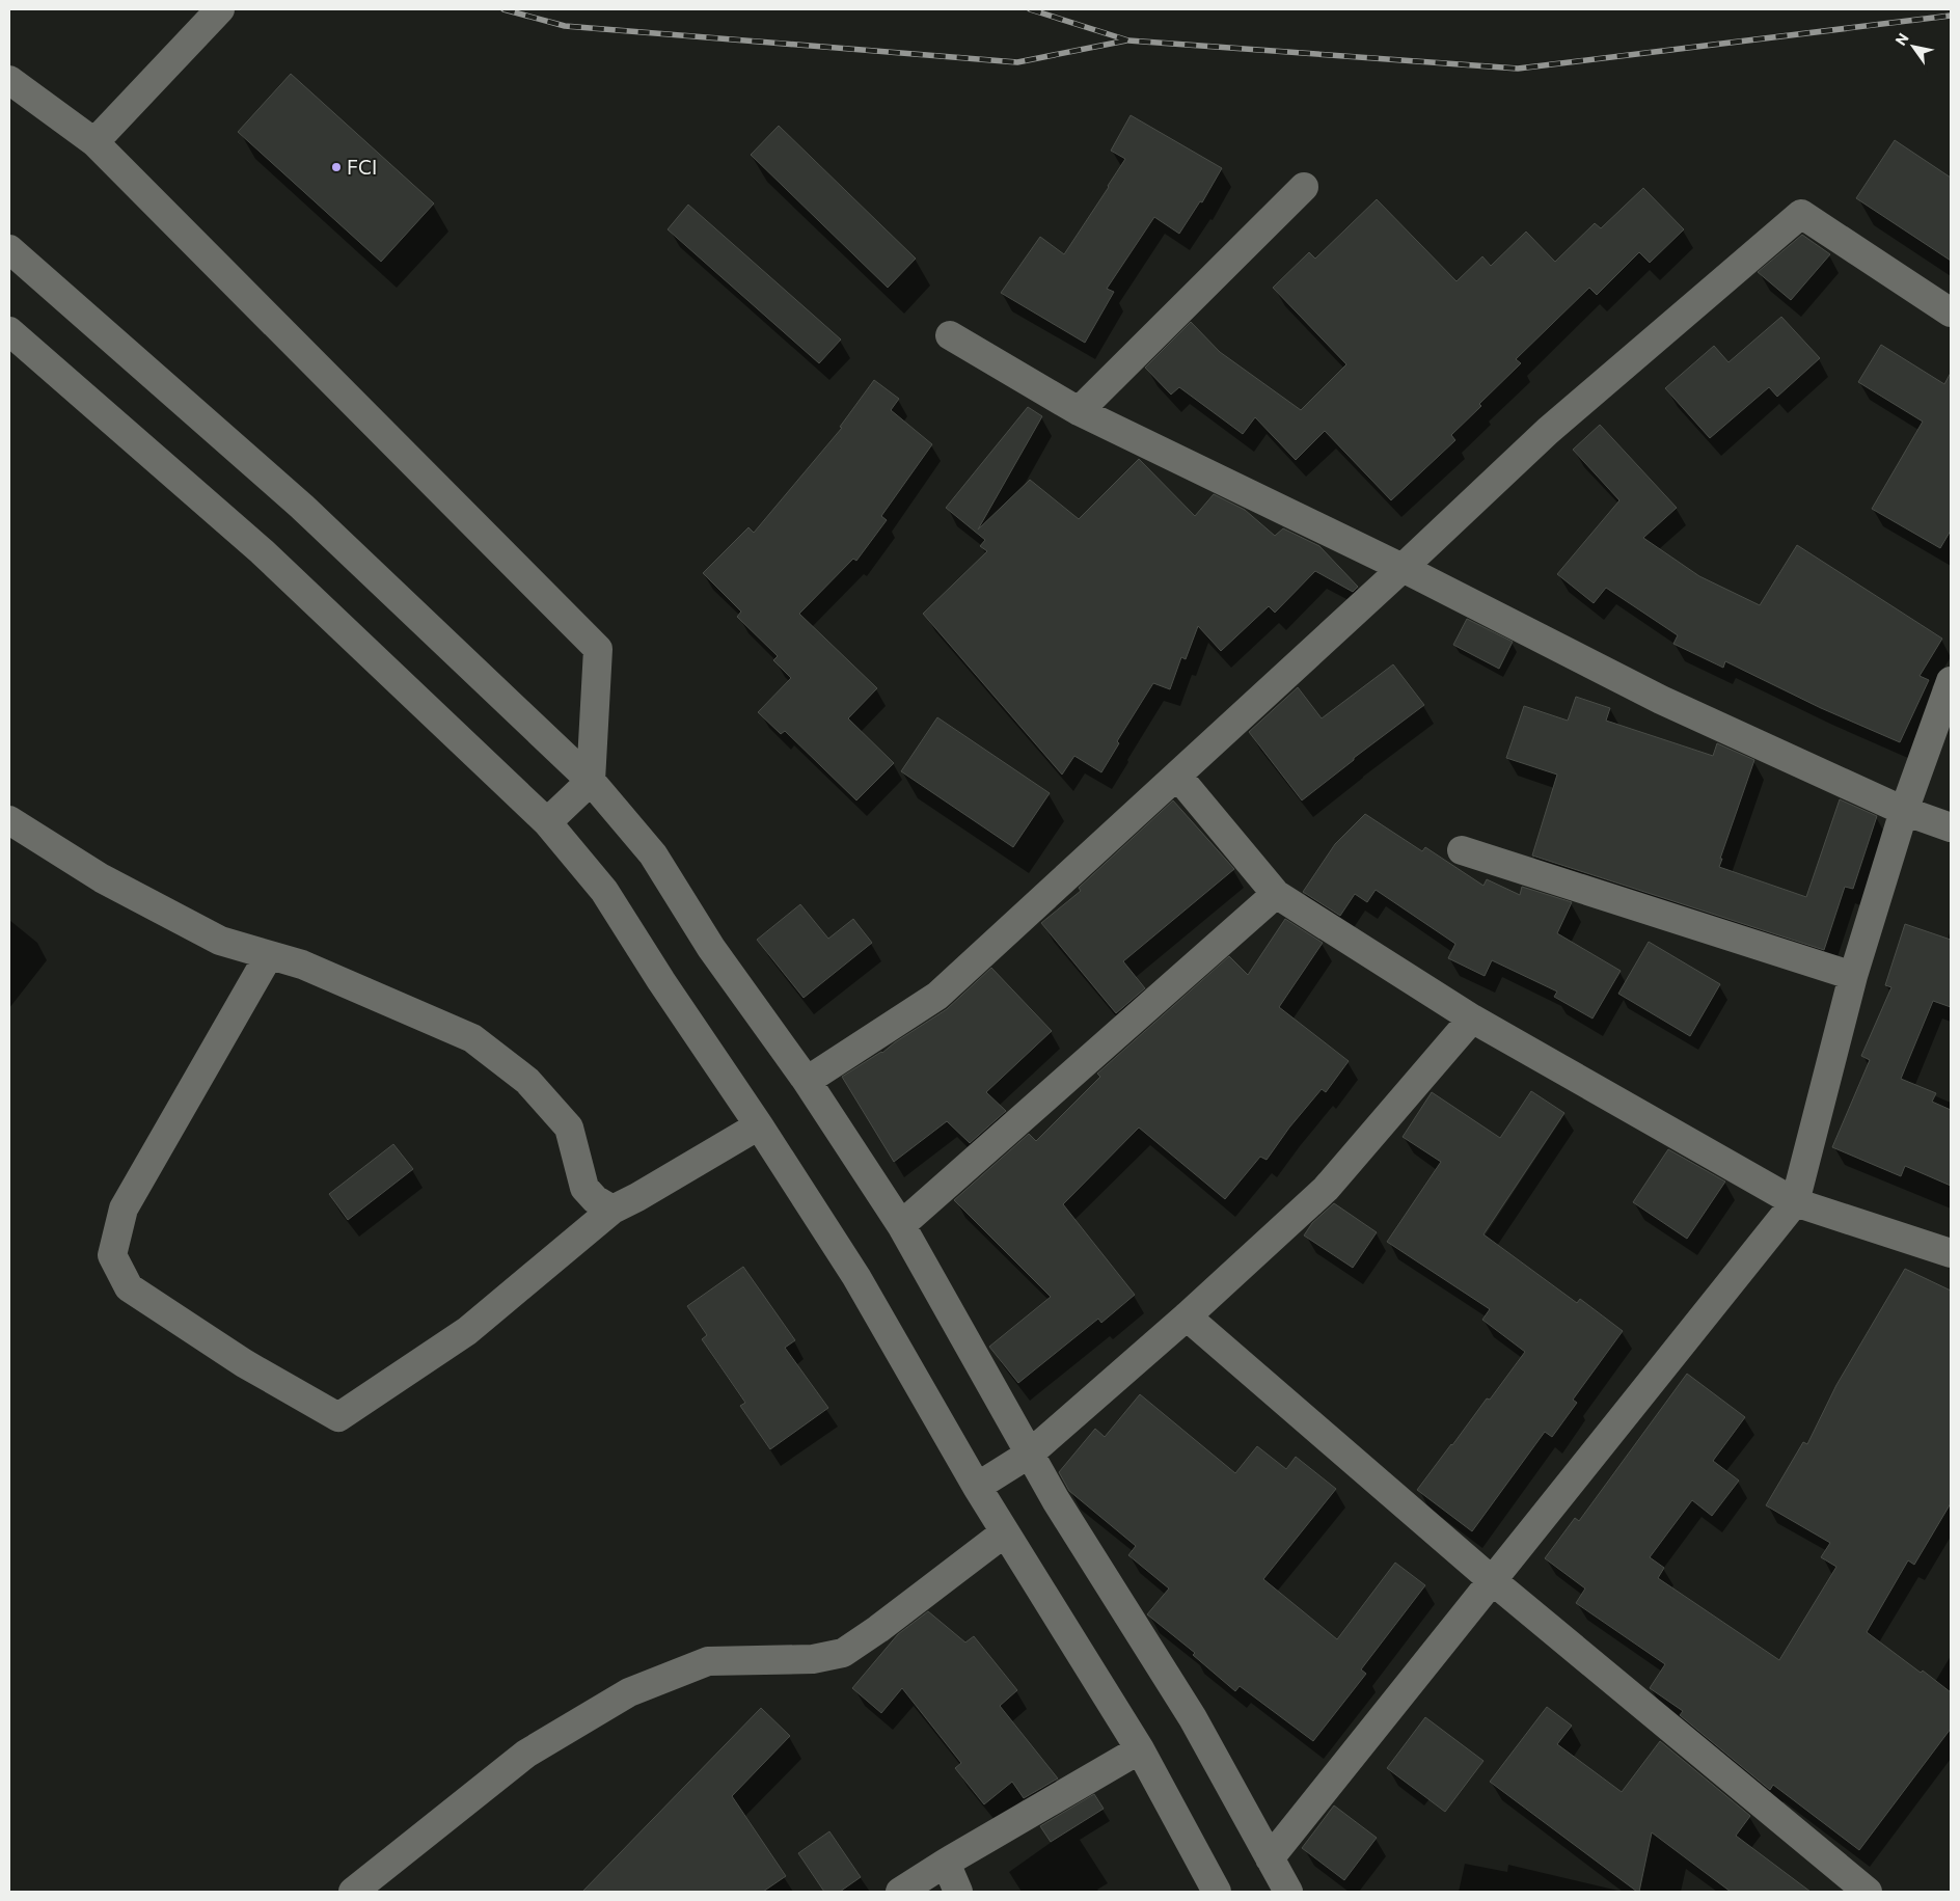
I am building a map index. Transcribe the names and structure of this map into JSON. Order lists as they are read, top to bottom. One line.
{"places":["FCI"],"north":"top left"}
